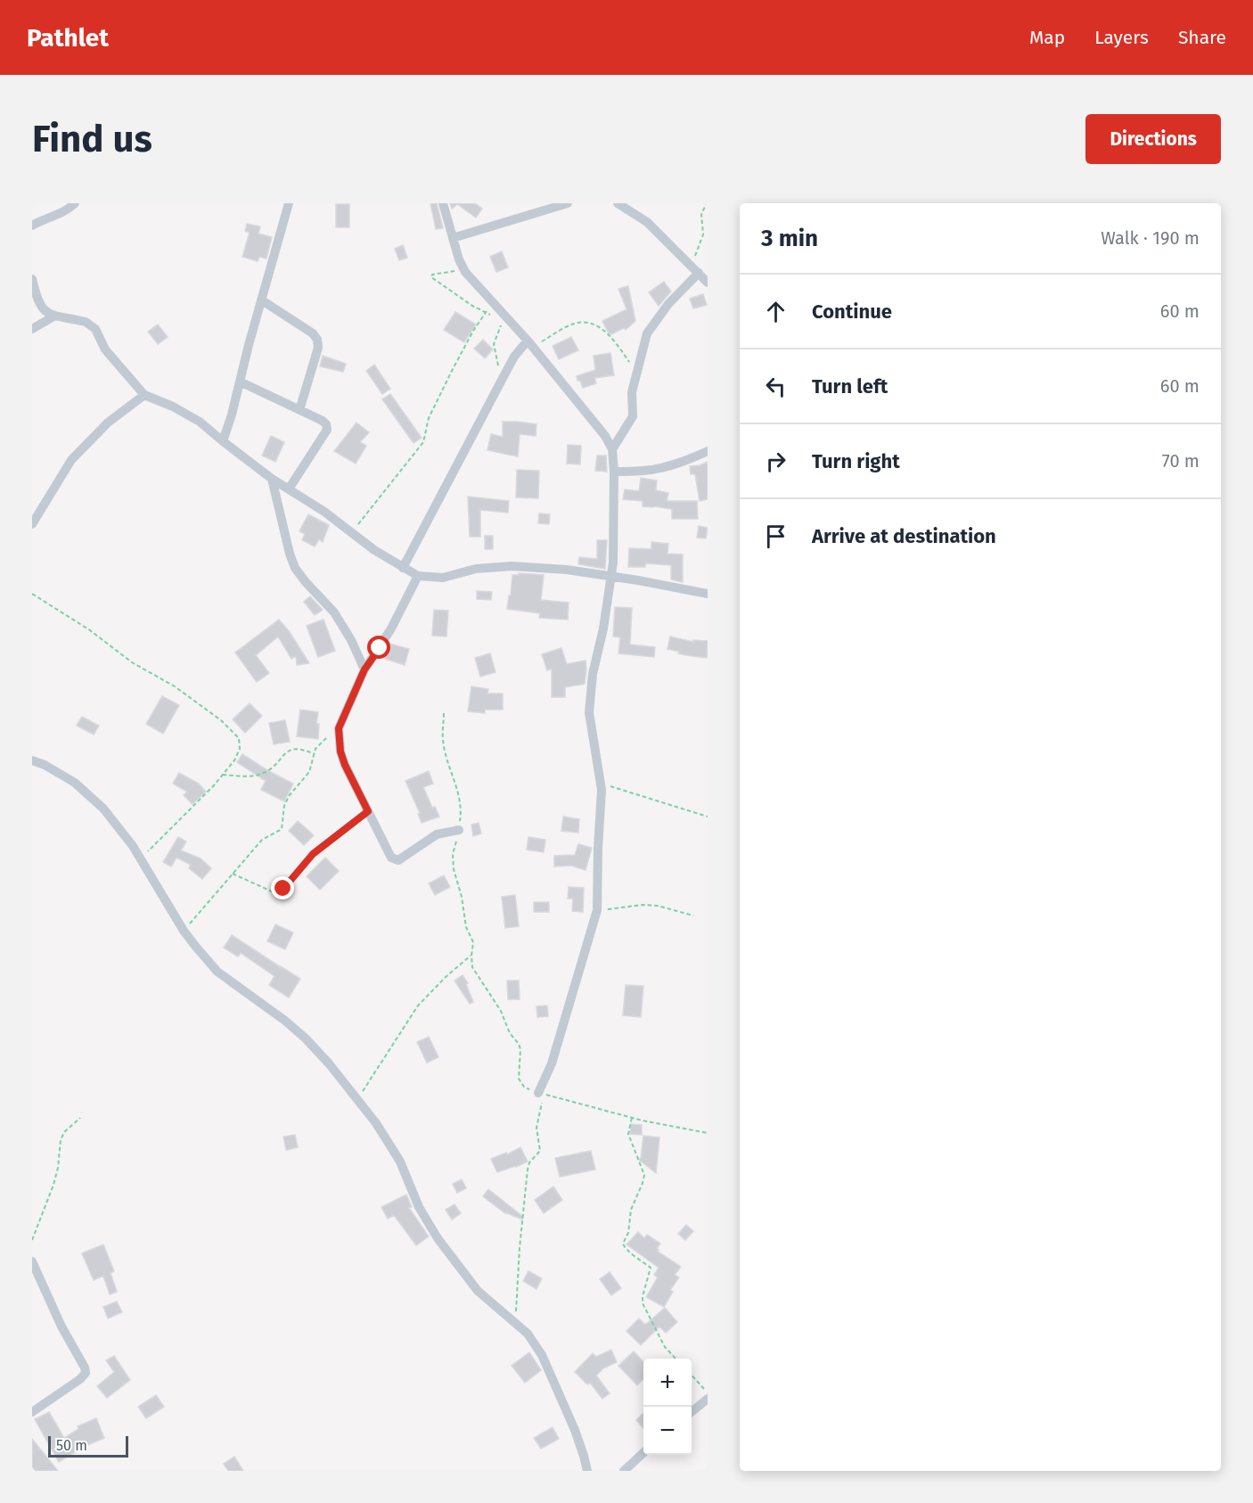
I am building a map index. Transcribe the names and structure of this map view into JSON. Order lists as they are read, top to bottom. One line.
{"scale_bar":"50 m","page":{"header":"Pathlet","nav":["Map","Layers","Share"],"buttons":"Directions","title":"Find us","heading":["3 min","Walk · 190 m"],"list":[["Continue","60 m"],["Turn left","60 m"],["Turn right","70 m"],"Arrive at destination"],"map_buttons":["+","−"],"scale":"50 m"}}
